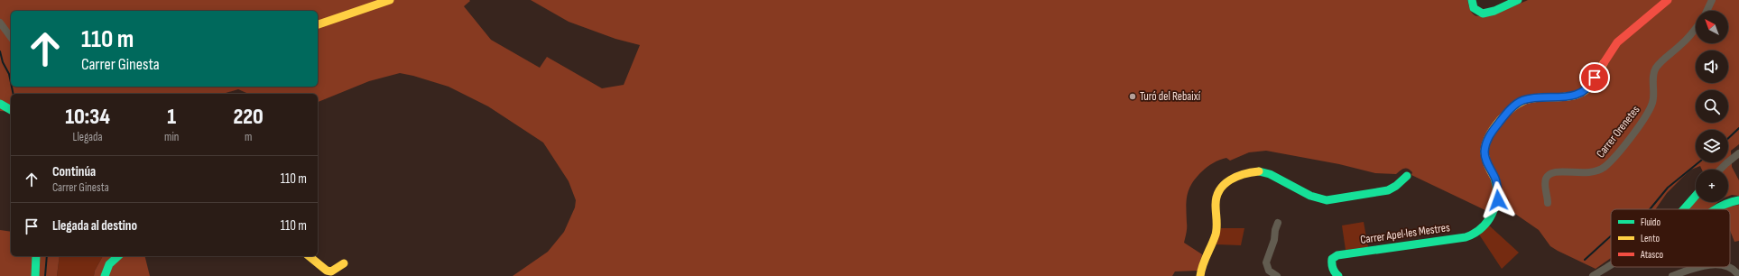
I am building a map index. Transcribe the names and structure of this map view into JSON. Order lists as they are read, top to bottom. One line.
{"streets":{"street":["Carrer Orenetes","Carrer Apel·les Mestres"]},"places":["Turó del Rebaixí"],"legend":["Fluido","Lento","Atasco"],"north":"top left","page":{"map_buttons":"+","turn":["110 m","Carrer Ginesta"],"eta":["10:34","Llegada","1","min","220","m"],"list":[{"name":"Continúa","note":"Carrer Ginesta","value":"110 m"},{"name":"Llegada al destino","value":"110 m"}]}}
